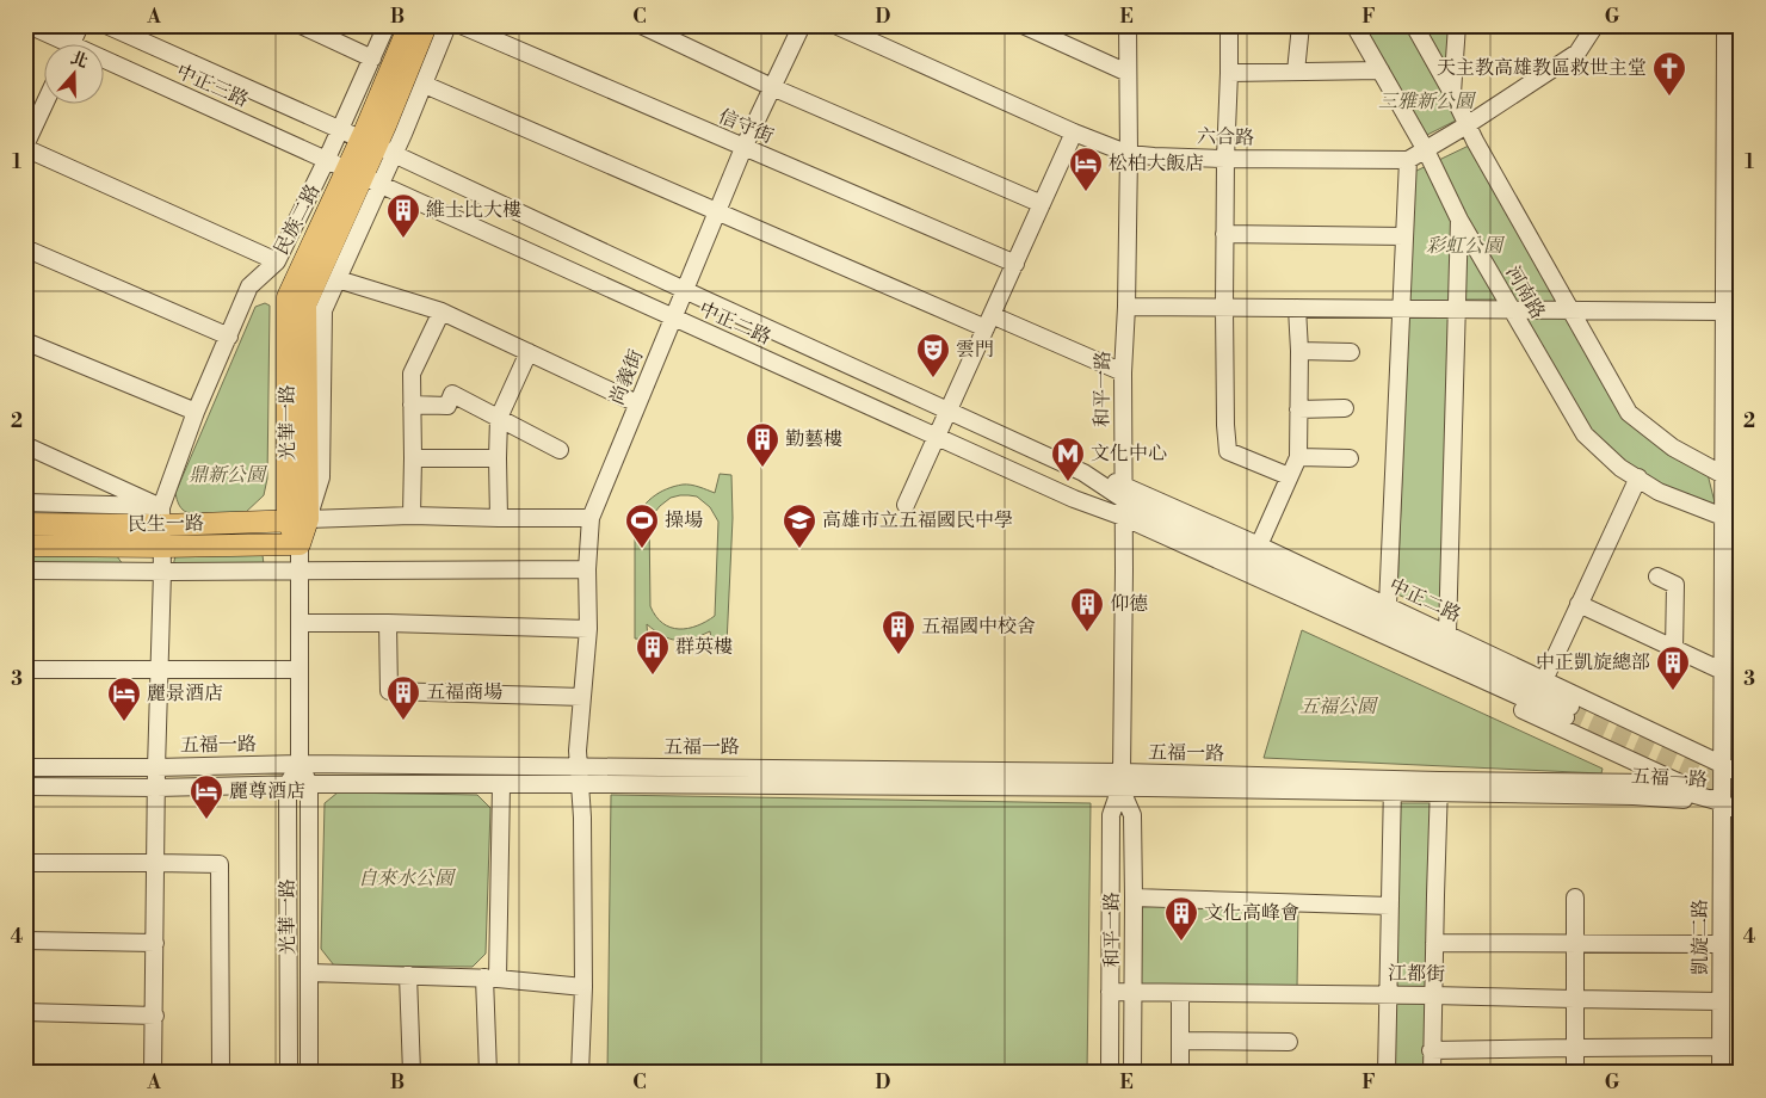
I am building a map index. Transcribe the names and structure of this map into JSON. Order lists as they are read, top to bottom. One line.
{"streets":{"main road":["民族二路","光華一路","民生一路"],"street":["中正三路","信守街","六合路","河南路","中正二路","尚義街","和平一路","五福一路","凱旋二路","江都街"]},"crossings":[["中正三路","民族二路"],["中正三路","中正二路"],["信守街","尚義街"],["六合路","河南路"],["六合路","和平一路"],["民族二路","中正二路"],["民族二路","光華一路"],["民族二路","民生一路"],["河南路","凱旋二路"],["中正二路","尚義街"],["中正二路","和平一路"],["中正二路","五福一路"],["中正二路","凱旋二路"],["尚義街","五福一路"],["和平一路","五福一路"],["和平一路","江都街"],["光華一路","民生一路"],["光華一路","五福一路"],["五福一路","凱旋二路"],["凱旋二路","江都街"]],"parks":["三雅新公園","彩虹公園","鼎新公園","五福公園","自來水公園"],"places":{"church":["天主教高雄教區救世主堂"],"hotel":["松柏大飯店","麗景酒店","麗尊酒店"],"building":["維士比大樓","勤藝樓","仰德","五福國中校舍","群英樓","中正凱旋總部","五福商場","文化高峰會"],"theatre":["雲門"],"metro station":["文化中心"],"sports":["操場"],"school or university":["高雄市立五福國民中學"]},"north":"top","grid":{"columns":["A","B","C","D","E","F","G"],"rows":["1","2","3","4"]}}
